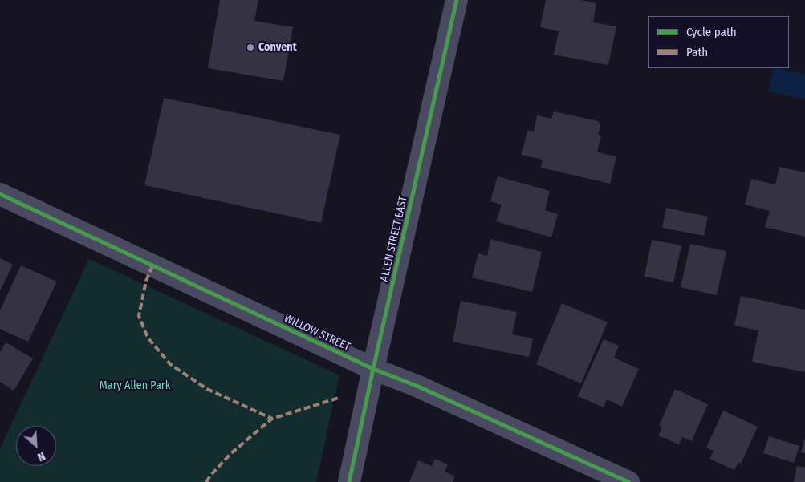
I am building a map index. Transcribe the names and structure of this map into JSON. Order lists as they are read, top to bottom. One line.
{"streets":{"street":["ALLEN STREET EAST","WILLOW STREET"]},"crossings":[["ALLEN STREET EAST","WILLOW STREET"]],"parks":["Mary Allen Park"],"places":["Convent"],"legend":["Cycle path","Path"],"north":"bottom right"}
